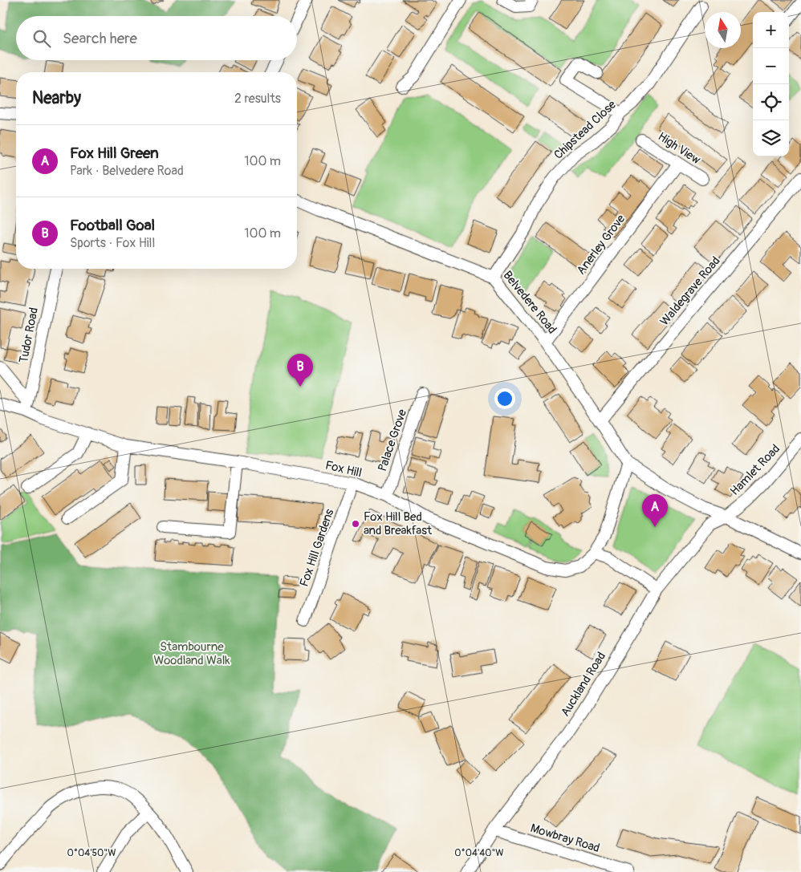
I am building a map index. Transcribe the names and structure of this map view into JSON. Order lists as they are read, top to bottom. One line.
{"streets":{"street":["Chipstead Close","High View","Anerley Grove","Waldegrave Road","Belvedere Road","Tudor Road","Palace Grove","Fox Hill","Hamlet Road","Fox Hill Gardens","Auckland Road","Mowbray Road"]},"crossings":[["Chipstead Close","Belvedere Road"],["High View","Anerley Grove"],["Anerley Grove","Belvedere Road"],["Waldegrave Road","Belvedere Road"],["Belvedere Road","Hamlet Road"],["Belvedere Road","Auckland Road"],["Tudor Road","Fox Hill"],["Palace Grove","Fox Hill"],["Fox Hill","Fox Hill Gardens"],["Hamlet Road","Auckland Road"],["Auckland Road","Mowbray Road"]],"parks":["Stambourne Woodland Walk"],"places":["Fox Hill Bed and Breakfast"],"north":"top","page":{"map_buttons":["+","−"],"search":"Search here","heading":["Nearby","2 results"],"list":[{"mark":"A","name":"Fox Hill Green","note":"Park · Belvedere Road","value":"100 m"},{"mark":"B","name":"Football Goal","note":"Sports · Fox Hill","value":"100 m"}],"pins":["B","A"]},"coordinates":["0°04'50\"W","0°04'40\"W"]}
